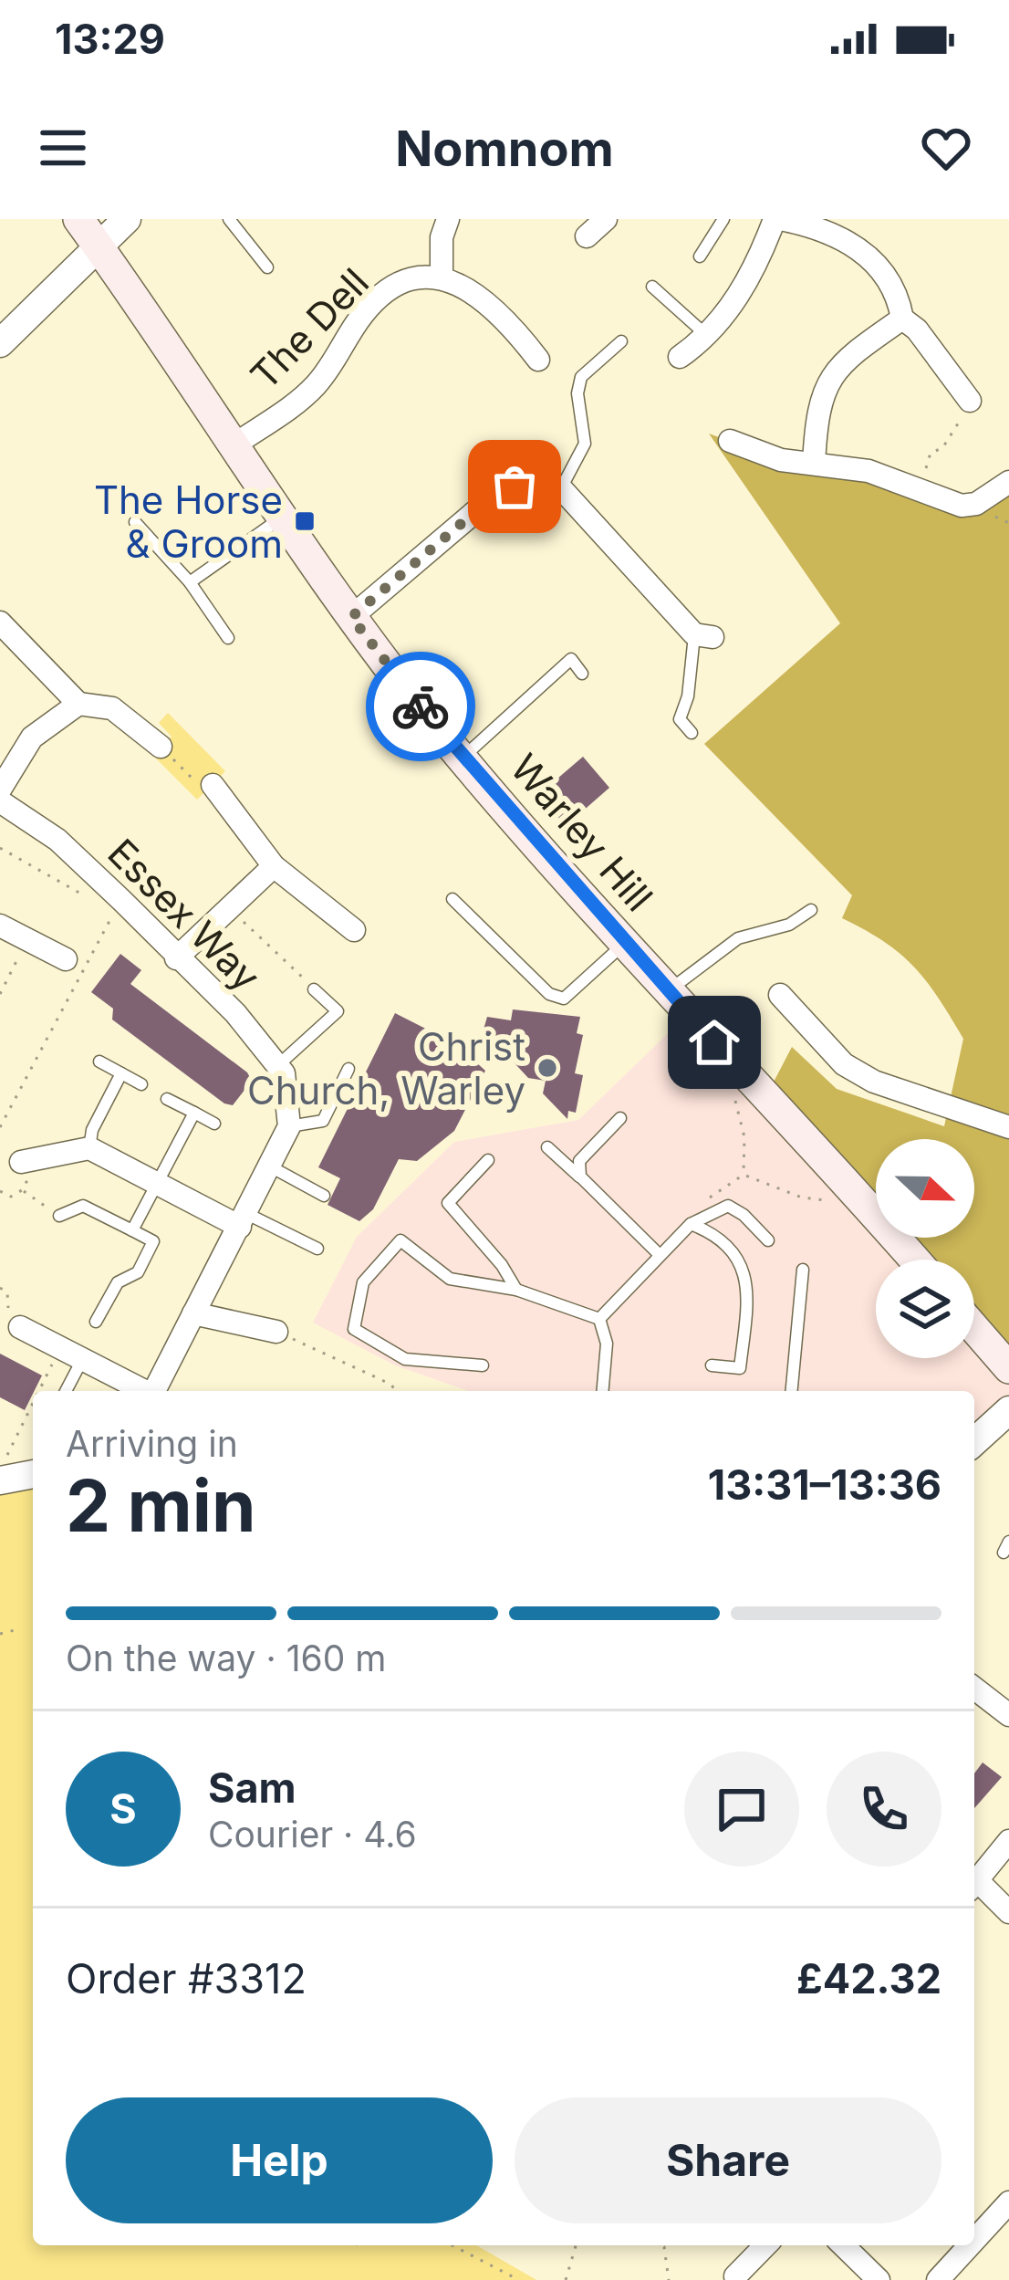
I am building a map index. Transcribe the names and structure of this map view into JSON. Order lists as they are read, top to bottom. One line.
{"streets":{"main road":["Warley Hill"],"street":["The Dell","Essex Way"]},"crossings":[["The Dell","Warley Hill"]],"places":{"transit":["The Horse & Groom"],"other":["Christ Church, Warley"]},"north":"right","page":{"status":"13:29","header":"Nomnom","heading":["2 min","Arriving in","13:31–13:36"],"panel":["Sam","Courier · 4.6","Order #3312","£42.32"],"bar":"On the way · 160 m","round":"S","buttons":["Help","Share"]}}
